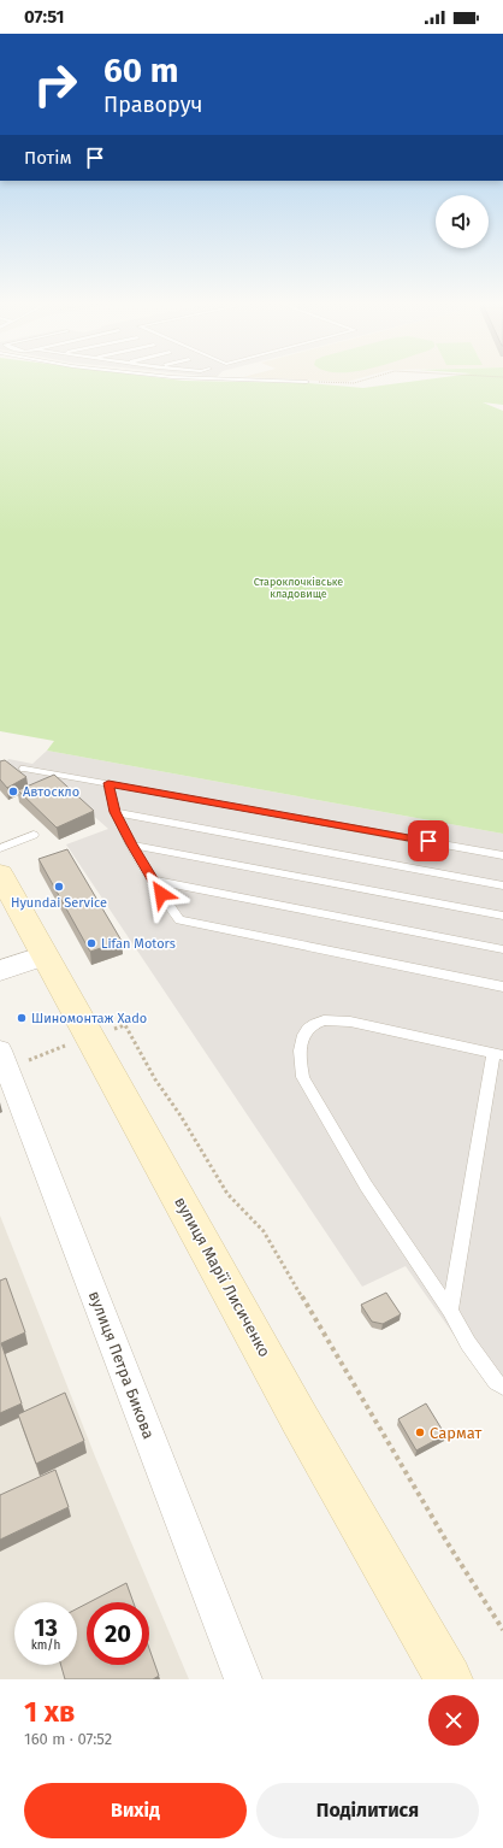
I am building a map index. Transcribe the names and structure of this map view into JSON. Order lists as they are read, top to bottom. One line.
{"streets":{"main road":["вулиця Марії Лисиченко"],"street":["вулиця Петра Бикова"]},"parks":["Староклочківське кладовище"],"places":["Автоскло","Hyundai Service","Lifan Motors","Шиномонтаж Xado","Сармат"],"page":{"status":"07:51","turn":["60 m","Праворуч"],"then":"Потім","speed":"13 km/h","limit":"20","heading":["1 хв","160 m · 07:52"],"buttons":["Вихід","Поділитися"]}}
